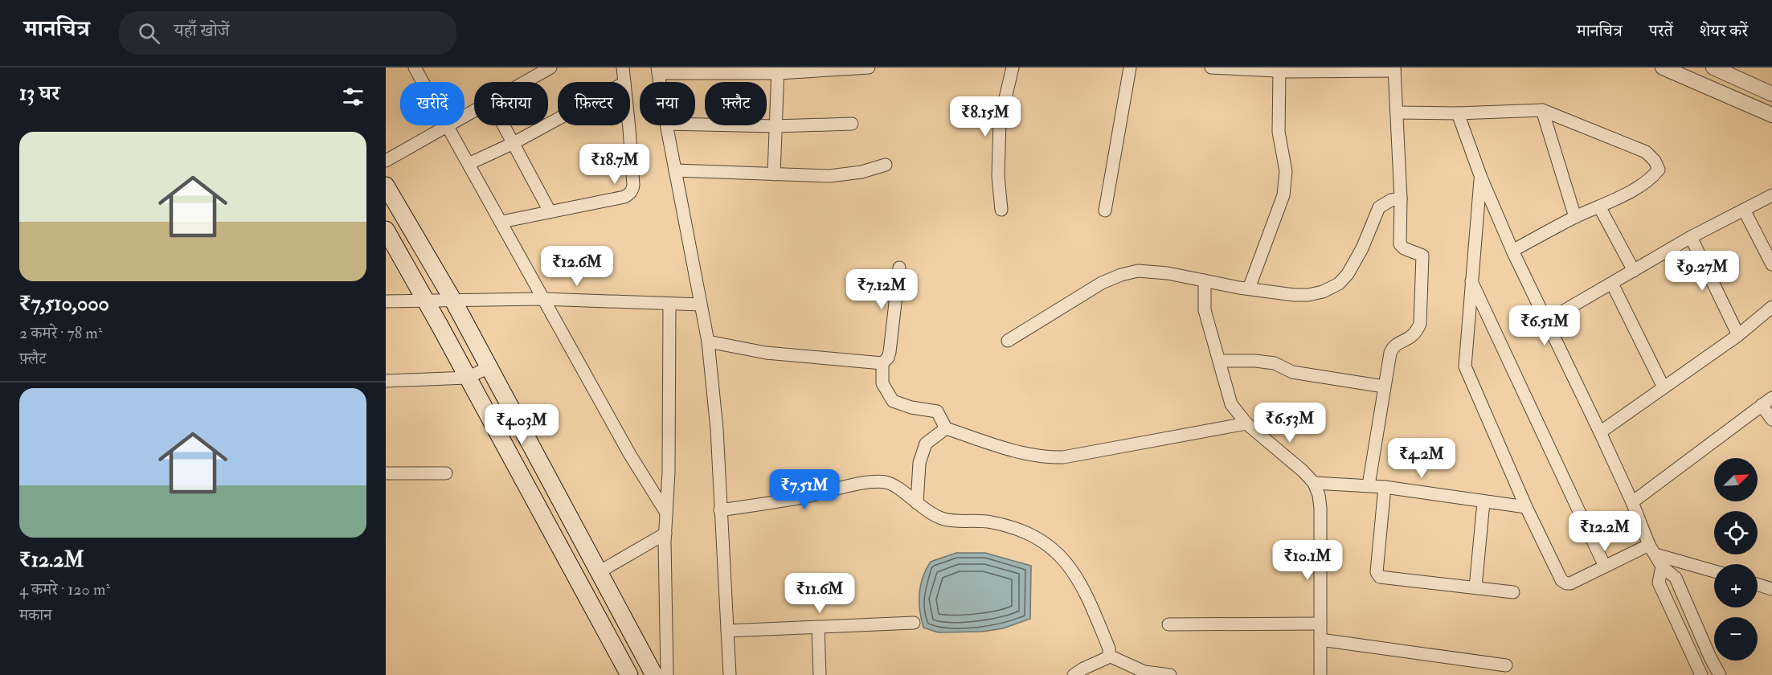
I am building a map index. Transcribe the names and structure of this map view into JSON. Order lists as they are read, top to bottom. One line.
{"north":"top right","page":{"header":"मानचित्र","search":"यहाँ खोजें","nav":["मानचित्र","परतें","शेयर करें"],"heading":"13 घर","chip":["खरीदें","किराया","फ़िल्टर","नया","फ़्लैट"],"price":["₹8.15M","₹18.7M","₹12.6M","₹9.27M","₹7.12M","₹6.51M","₹6.53M","₹4.03M","₹4.2M","₹7.51M","₹12.2M","₹10.1M","₹11.6M"],"list":[{"name":"₹7,510,000","note":"2 कमरे · 78 m² · फ़्लैट"},{"name":"₹12.2M","note":"4 कमरे · 120 m² · मकान"}],"map_buttons":["+","−"]}}
